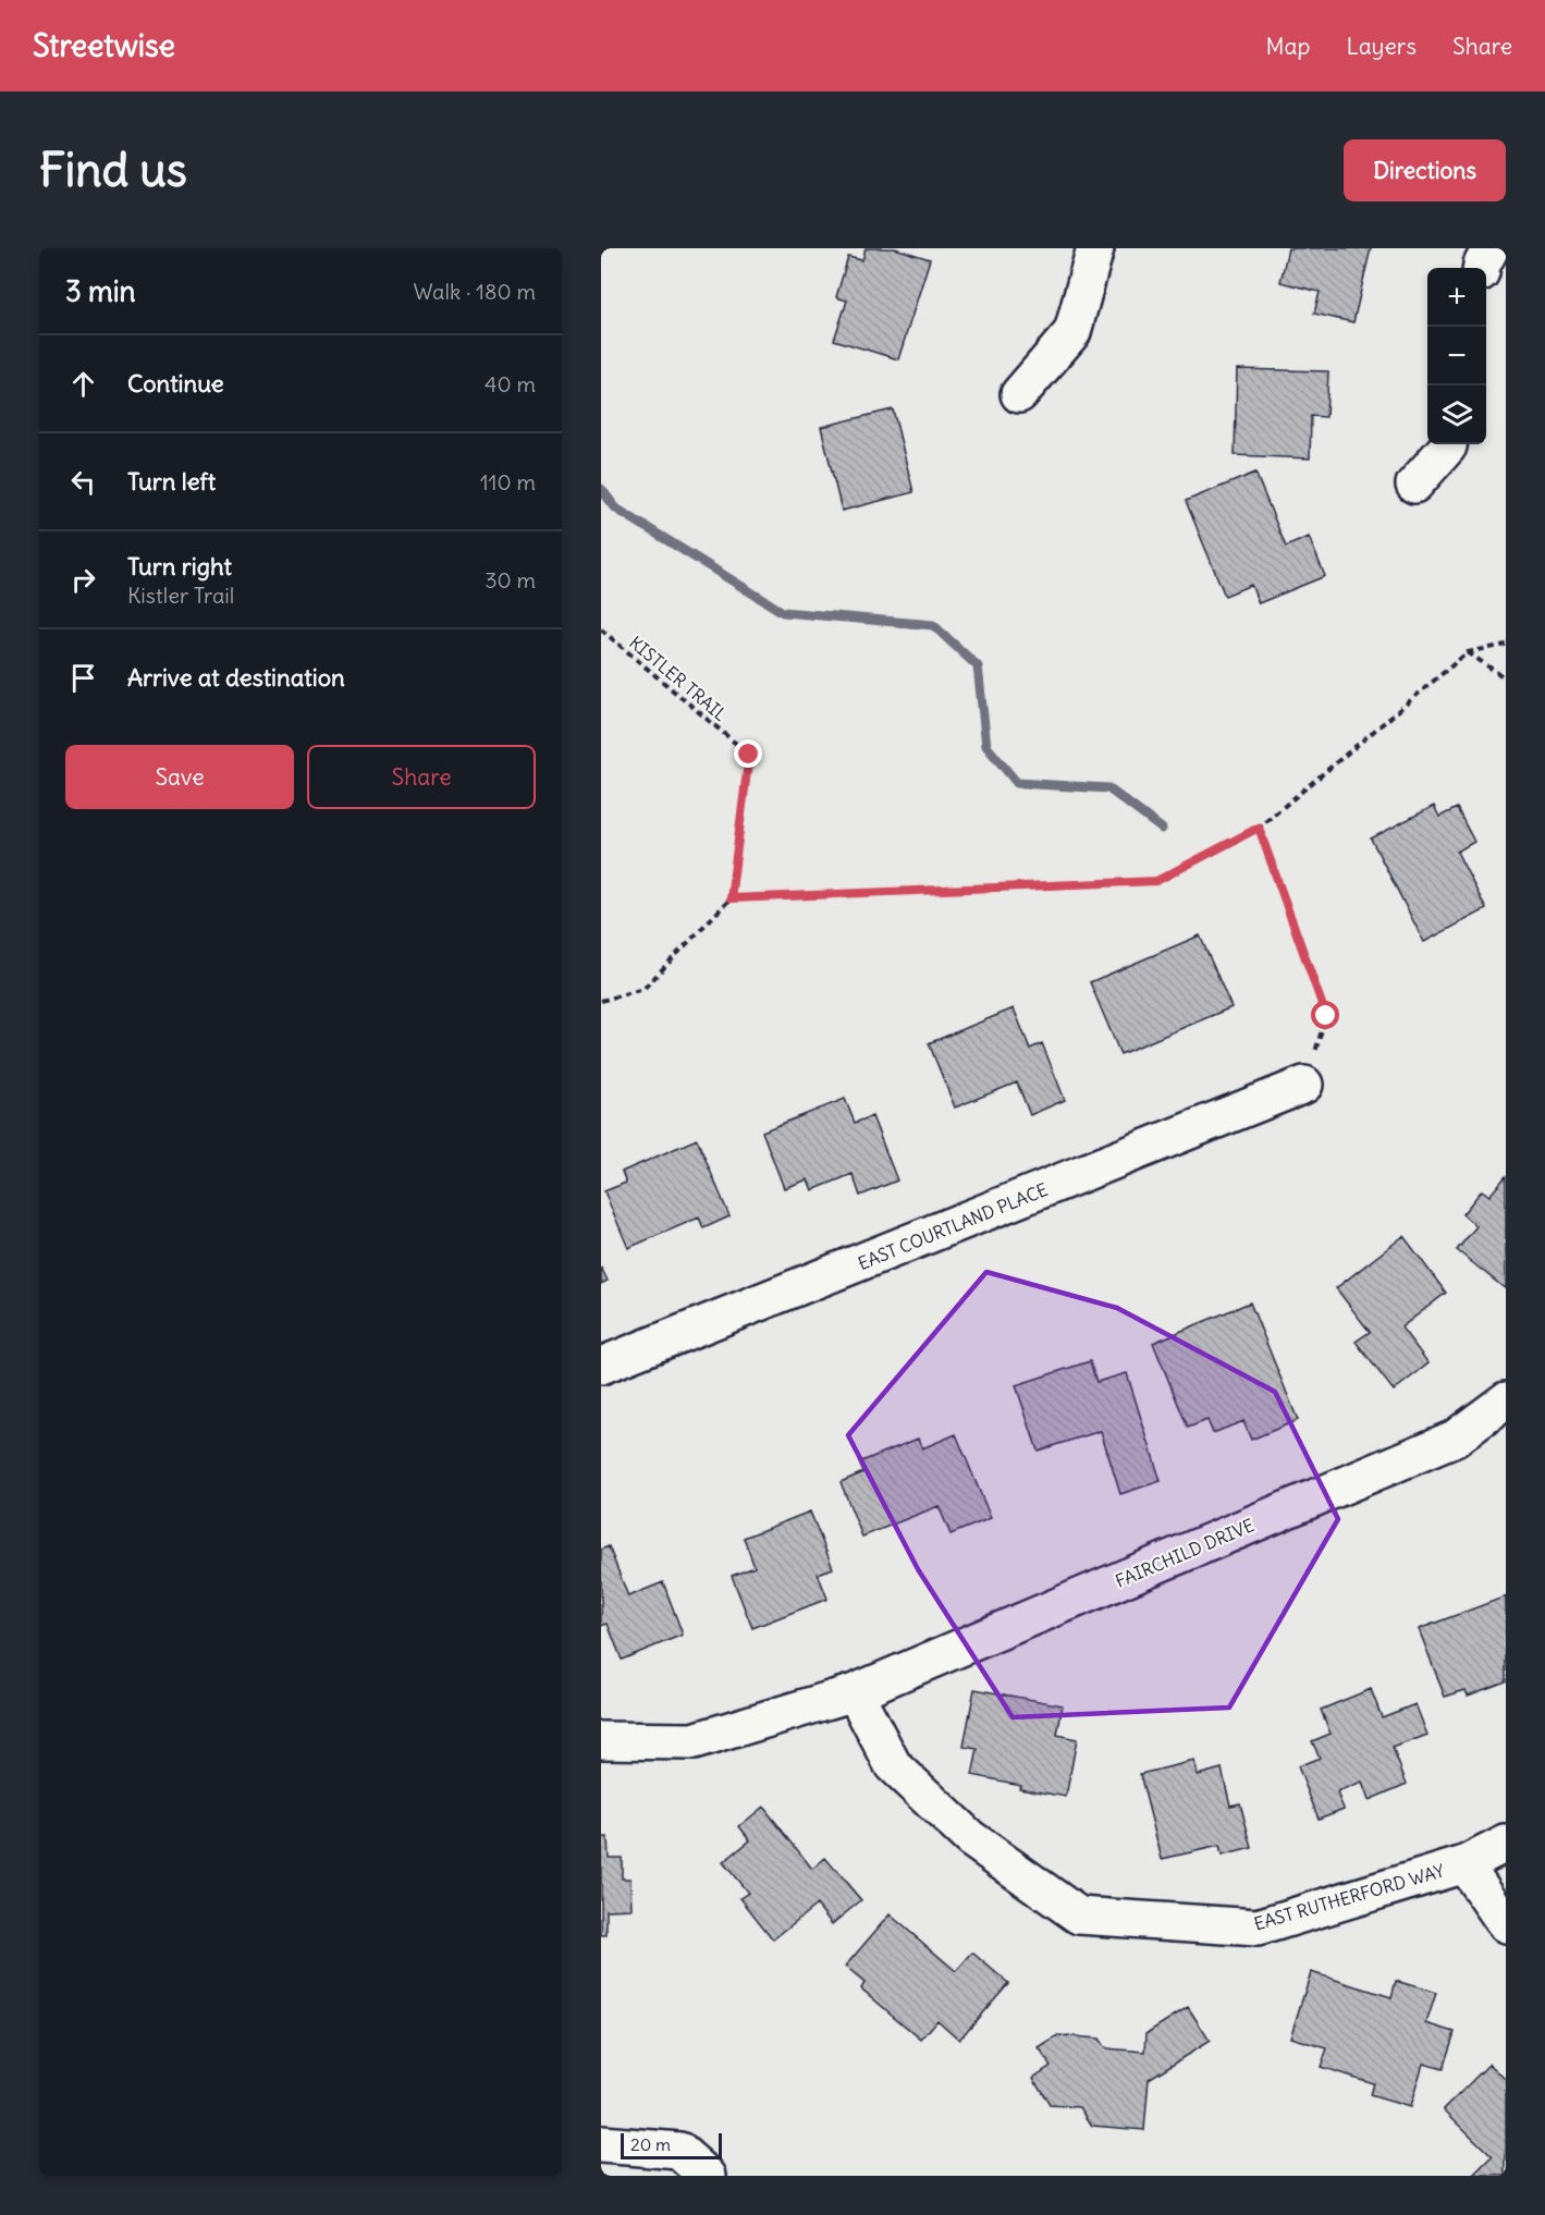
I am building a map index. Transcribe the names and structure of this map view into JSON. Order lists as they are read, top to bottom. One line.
{"streets":{"street":["EAST COURTLAND PLACE","FAIRCHILD DRIVE","EAST RUTHERFORD WAY"],"path":["KISTLER TRAIL"]},"crossings":[["FAIRCHILD DRIVE","EAST RUTHERFORD WAY"]],"scale_bar":"20 m","page":{"header":"Streetwise","nav":["Map","Layers","Share"],"buttons":["Directions",["Save","Share"]],"title":"Find us","heading":["3 min","Walk · 180 m"],"map_buttons":["+","−"],"list":[["Continue","40 m"],["Turn left","110 m"],["Turn right","Kistler Trail","30 m"],"Arrive at destination"],"scale":"20 m"}}
